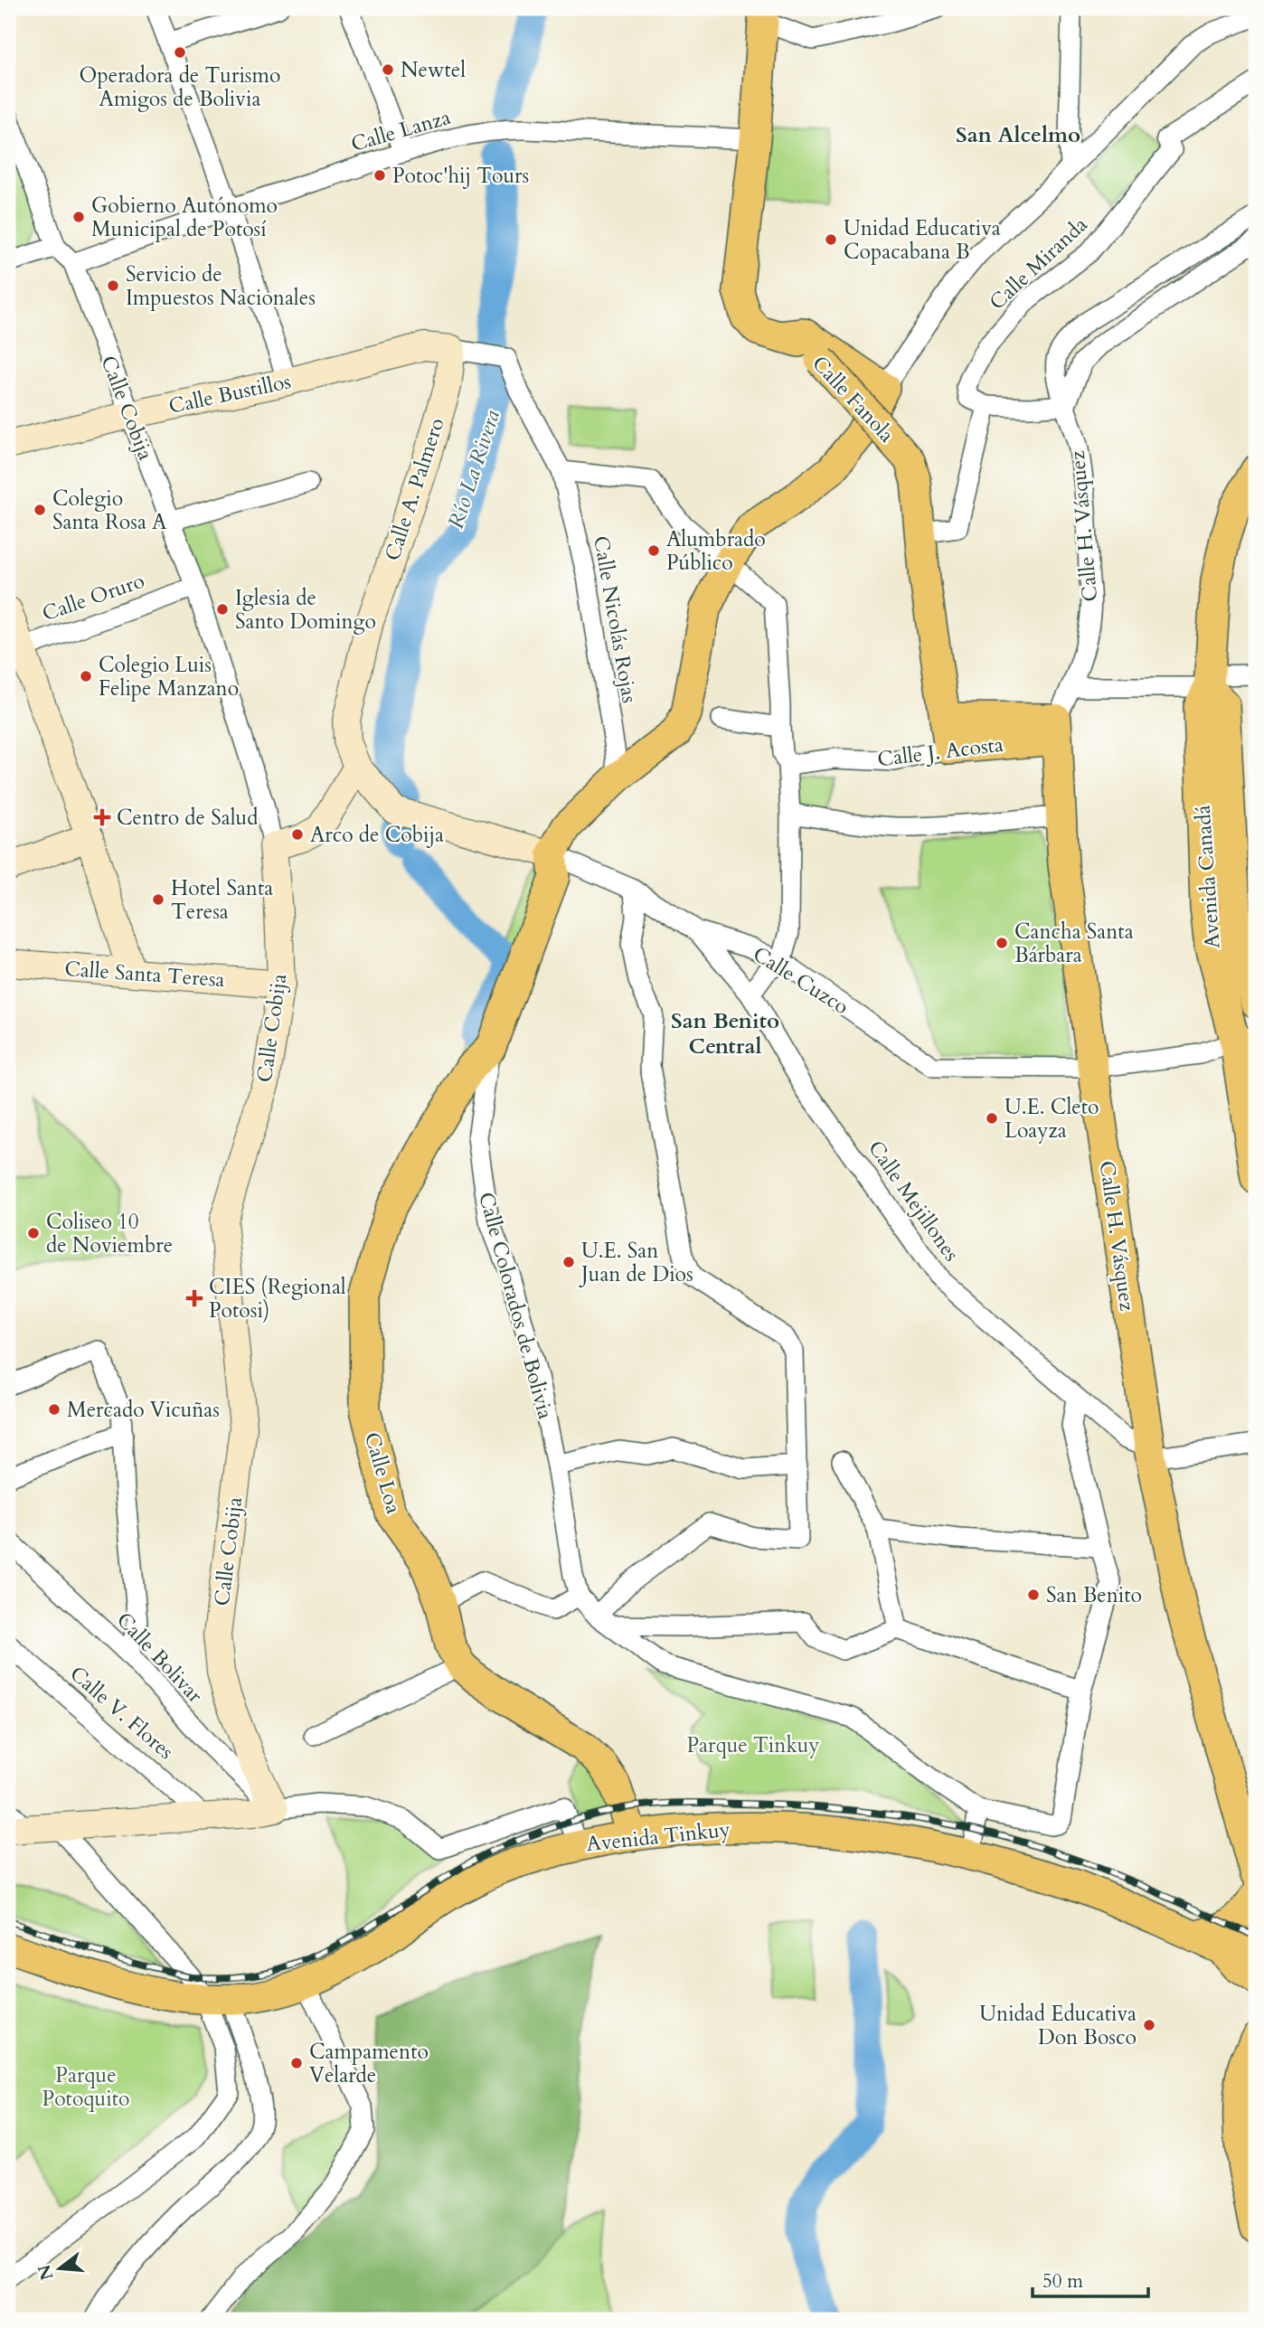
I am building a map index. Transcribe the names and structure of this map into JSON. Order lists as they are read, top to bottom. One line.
{"streets":{"main road":["Calle Bustillos","Calle Fanola","Calle Cobija","Calle A. Palmero","Calle H. Vásquez","Calle J. Acosta","Avenida Canadá","Calle Santa Teresa","Calle Cuzco","Calle Colorados de Bolivia","Calle Loa","Avenida Tinkuy"],"street":["Calle Lanza","Calle Miranda","Calle Oruro","Calle Nicolás Rojas","Calle Mejillones","Calle Bolivar","Calle V. Flores"]},"crossings":[["Calle Lanza","Calle Fanola"],["Calle Lanza","Calle Cobija"],["Calle Bustillos","Calle Cobija"],["Calle Bustillos","Calle A. Palmero"],["Calle Bustillos","Calle Nicolás Rojas"],["Calle Fanola","Calle J. Acosta"],["Calle Cobija","Calle Oruro"],["Calle Cobija","Calle Santa Teresa"],["Calle Cobija","Calle Bolivar"],["Calle A. Palmero","Calle Nicolás Rojas"],["Calle A. Palmero","Calle Cuzco"],["Calle H. Vásquez","Calle J. Acosta"],["Calle H. Vásquez","Calle Cuzco"],["Calle H. Vásquez","Calle Mejillones"],["Calle Nicolás Rojas","Calle Colorados de Bolivia"],["Avenida Canadá","Calle Cuzco"],["Calle Cuzco","Calle Mejillones"],["Calle Cuzco","Calle Colorados de Bolivia"],["Calle Colorados de Bolivia","Calle Loa"],["Calle Loa","Avenida Tinkuy"]],"districts":["San Alcelmo","San Benito Central"],"water":["Río La Rivera"],"parks":["Parque Tinkuy","Parque Potoquito"],"places":{"other":["Operadora de Turismo Amigos de Bolivia","Newtel","Potoc'hij Tours","Gobierno Autónomo Municipal de Potosí","Unidad Educativa Copacabana B","Servicio de Impuestos Nacionales","Colegio Santa Rosa A","Alumbrado Público","Iglesia de Santo Domingo","Colegio Luis Felipe Manzano","Arco de Cobija","Hotel Santa Teresa","Cancha Santa Bárbara","U.E. Cleto Loayza","Coliseo 10 de Noviembre","U.E. San Juan de Dios","Mercado Vicuñas","San Benito","Unidad Educativa Don Bosco","Campamento Velarde"],"health":["Centro de Salud","CIES (Regional Potosi)"]},"scale_bar":"50 m","north":"left"}
